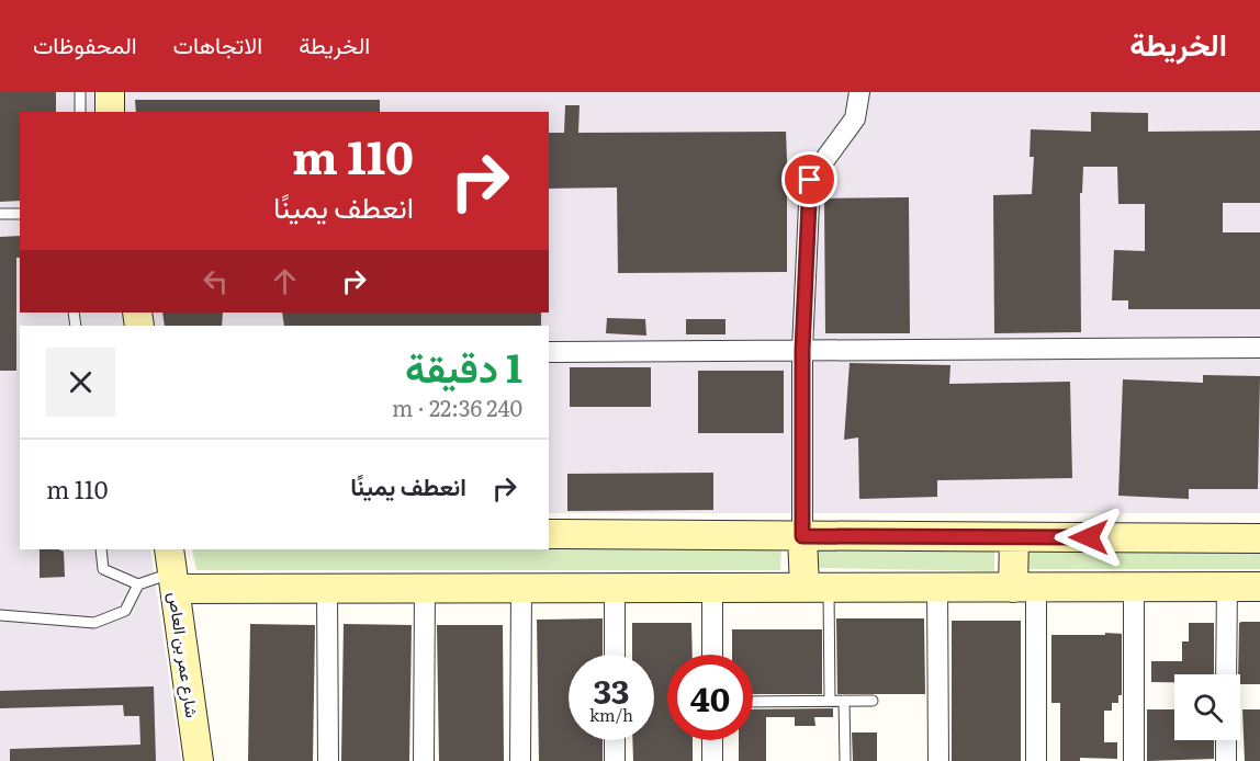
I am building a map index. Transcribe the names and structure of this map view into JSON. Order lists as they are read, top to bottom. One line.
{"streets":{"street":["شارع عمر بن العاص"]},"page":{"header":"الخريطة","nav":["الخريطة","الاتجاهات","المحفوظات"],"turn":["110 m","انعطف يمينًا"],"heading":["1 دقيقة","240 m · 22:36"],"list":[{"name":"انعطف يمينًا","value":"110 m"}],"speed":"33 km/h","limit":"40"}}
